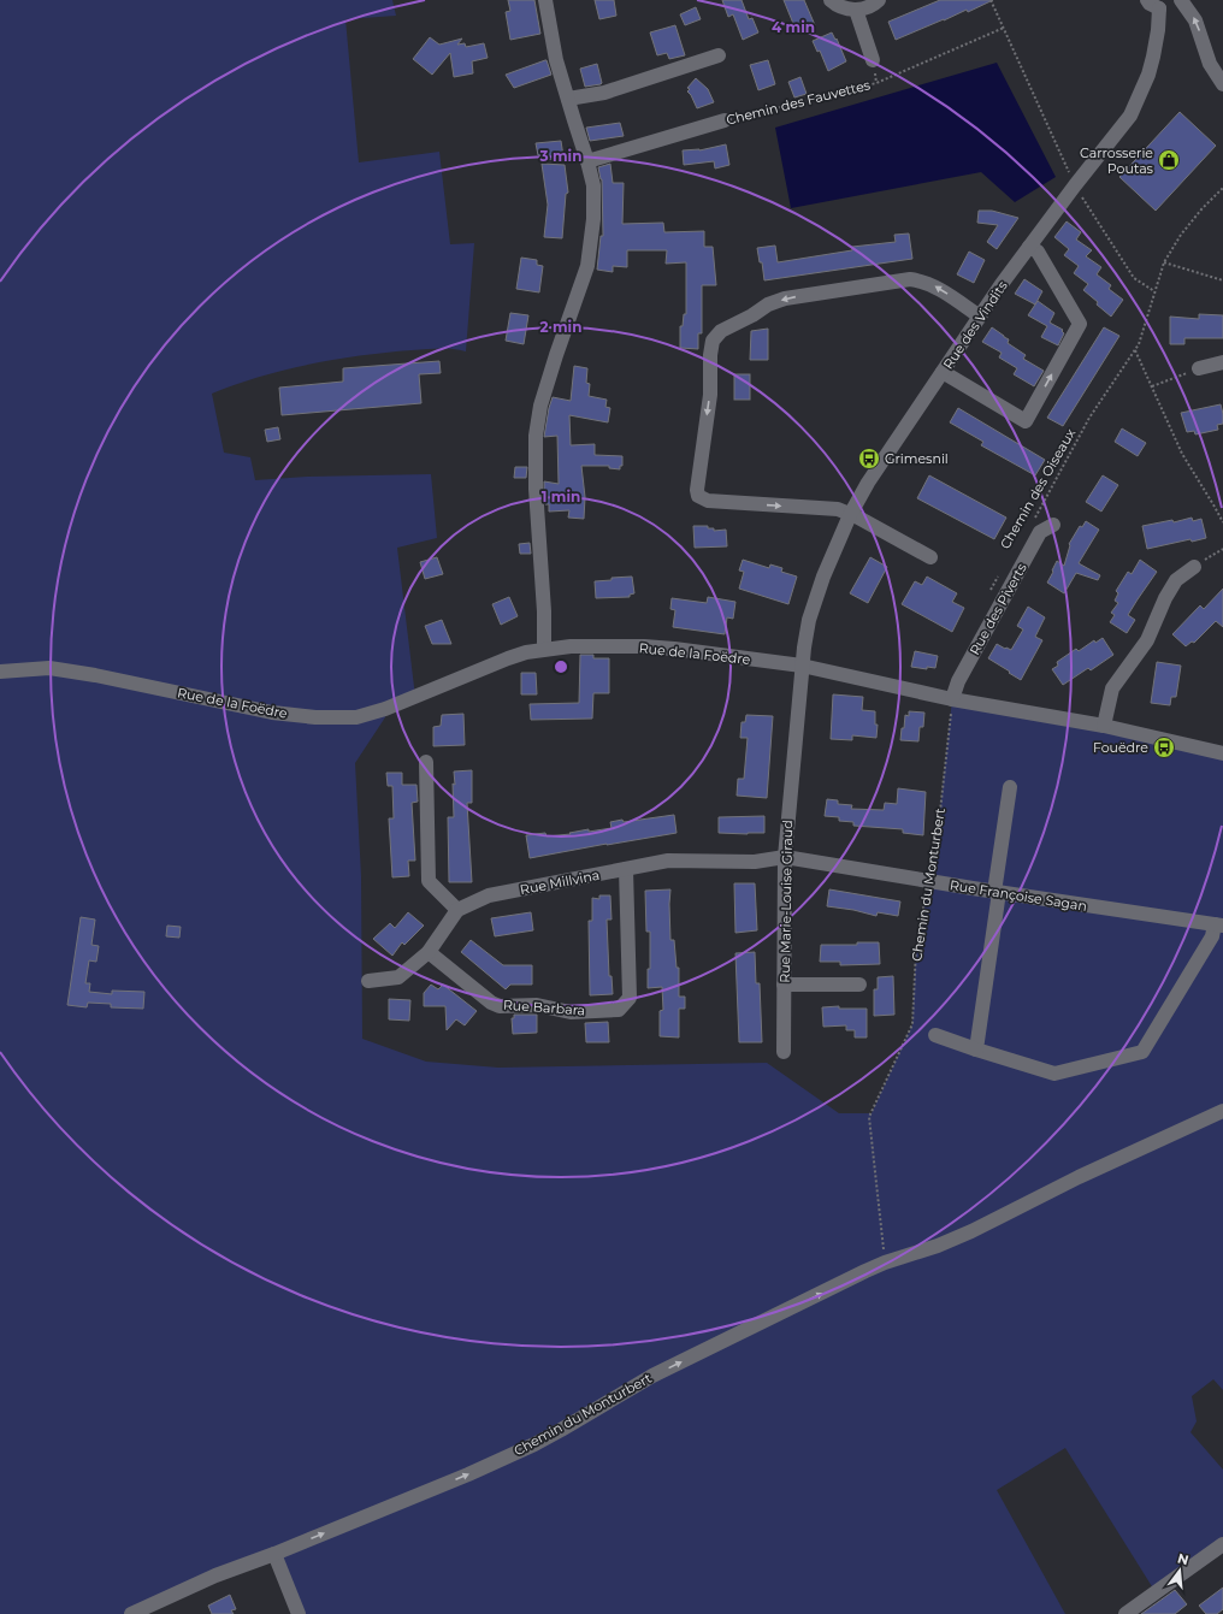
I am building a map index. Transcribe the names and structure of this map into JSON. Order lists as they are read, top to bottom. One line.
{"streets":{"street":["Chemin des Fauvettes","Rue des Vindits","Rue des Piverts","Rue de la Foëdre","Rue Millvina","Chemin du Monturbert","Rue Françoise Sagan","Rue Marie-Louise Giraud","Rue Barbara"],"path":["Chemin des Oiseaux"]},"crossings":[["Rue des Vindits","Rue de la Foëdre"],["Rue des Vindits","Rue Marie-Louise Giraud"],["Rue des Piverts","Rue de la Foëdre"],["Rue des Piverts","Chemin du Monturbert"],["Rue de la Foëdre","Chemin du Monturbert"],["Rue de la Foëdre","Rue Marie-Louise Giraud"],["Rue Millvina","Rue Françoise Sagan"],["Rue Millvina","Rue Marie-Louise Giraud"],["Rue Millvina","Rue Barbara"],["Chemin du Monturbert","Rue Françoise Sagan"],["Rue Françoise Sagan","Rue Marie-Louise Giraud"]],"one_way":["Chemin du Monturbert"],"places":{"shop":["Carrosserie Poutas"],"bus stop":["Grimesnil","Fouëdre"]},"north":"top","rings":["4 min","3 min","2 min","1 min"]}
